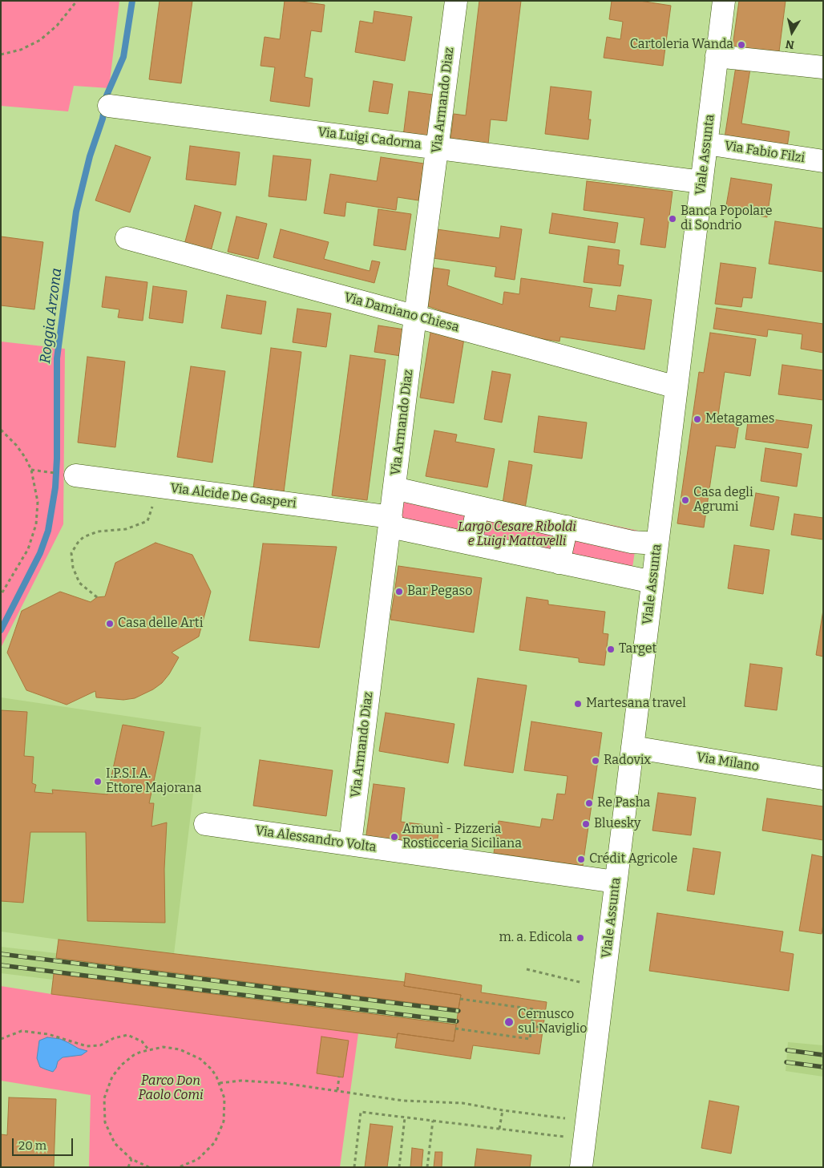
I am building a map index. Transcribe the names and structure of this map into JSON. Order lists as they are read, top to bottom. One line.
{"streets":{"street":["Via Armando Diaz","Via Luigi Cadorna","Via Fabio Filzi","Viale Assunta","Via Damiano Chiesa","Via Alcide De Gasperi","Via Milano","Via Alessandro Volta"]},"crossings":[["Via Armando Diaz","Via Luigi Cadorna"],["Via Armando Diaz","Via Damiano Chiesa"],["Via Armando Diaz","Via Alcide De Gasperi"],["Via Armando Diaz","Via Alessandro Volta"],["Via Luigi Cadorna","Viale Assunta"],["Via Fabio Filzi","Viale Assunta"],["Viale Assunta","Via Damiano Chiesa"],["Viale Assunta","Via Milano"],["Viale Assunta","Via Alessandro Volta"]],"water":["Roggia Arzona"],"parks":["Largo Cesare Riboldi e Luigi Mattavelli","Parco Don Paolo Comi"],"places":["Cartoleria Wanda","Banca Popolare di Sondrio","Metagames","Casa degli Agrumi","Bar Pegaso","Casa delle Arti","Target","Martesana travel","Radovix","I.P.S.I.A. Ettore Majorana","Re Pasha","Bluesky","Amunì - Pizzeria Rosticceria Siciliana","Crédit Agricole","m. a. Edicola","Cernusco sul Naviglio"],"scale_bar":"20 m","north":"bottom"}
